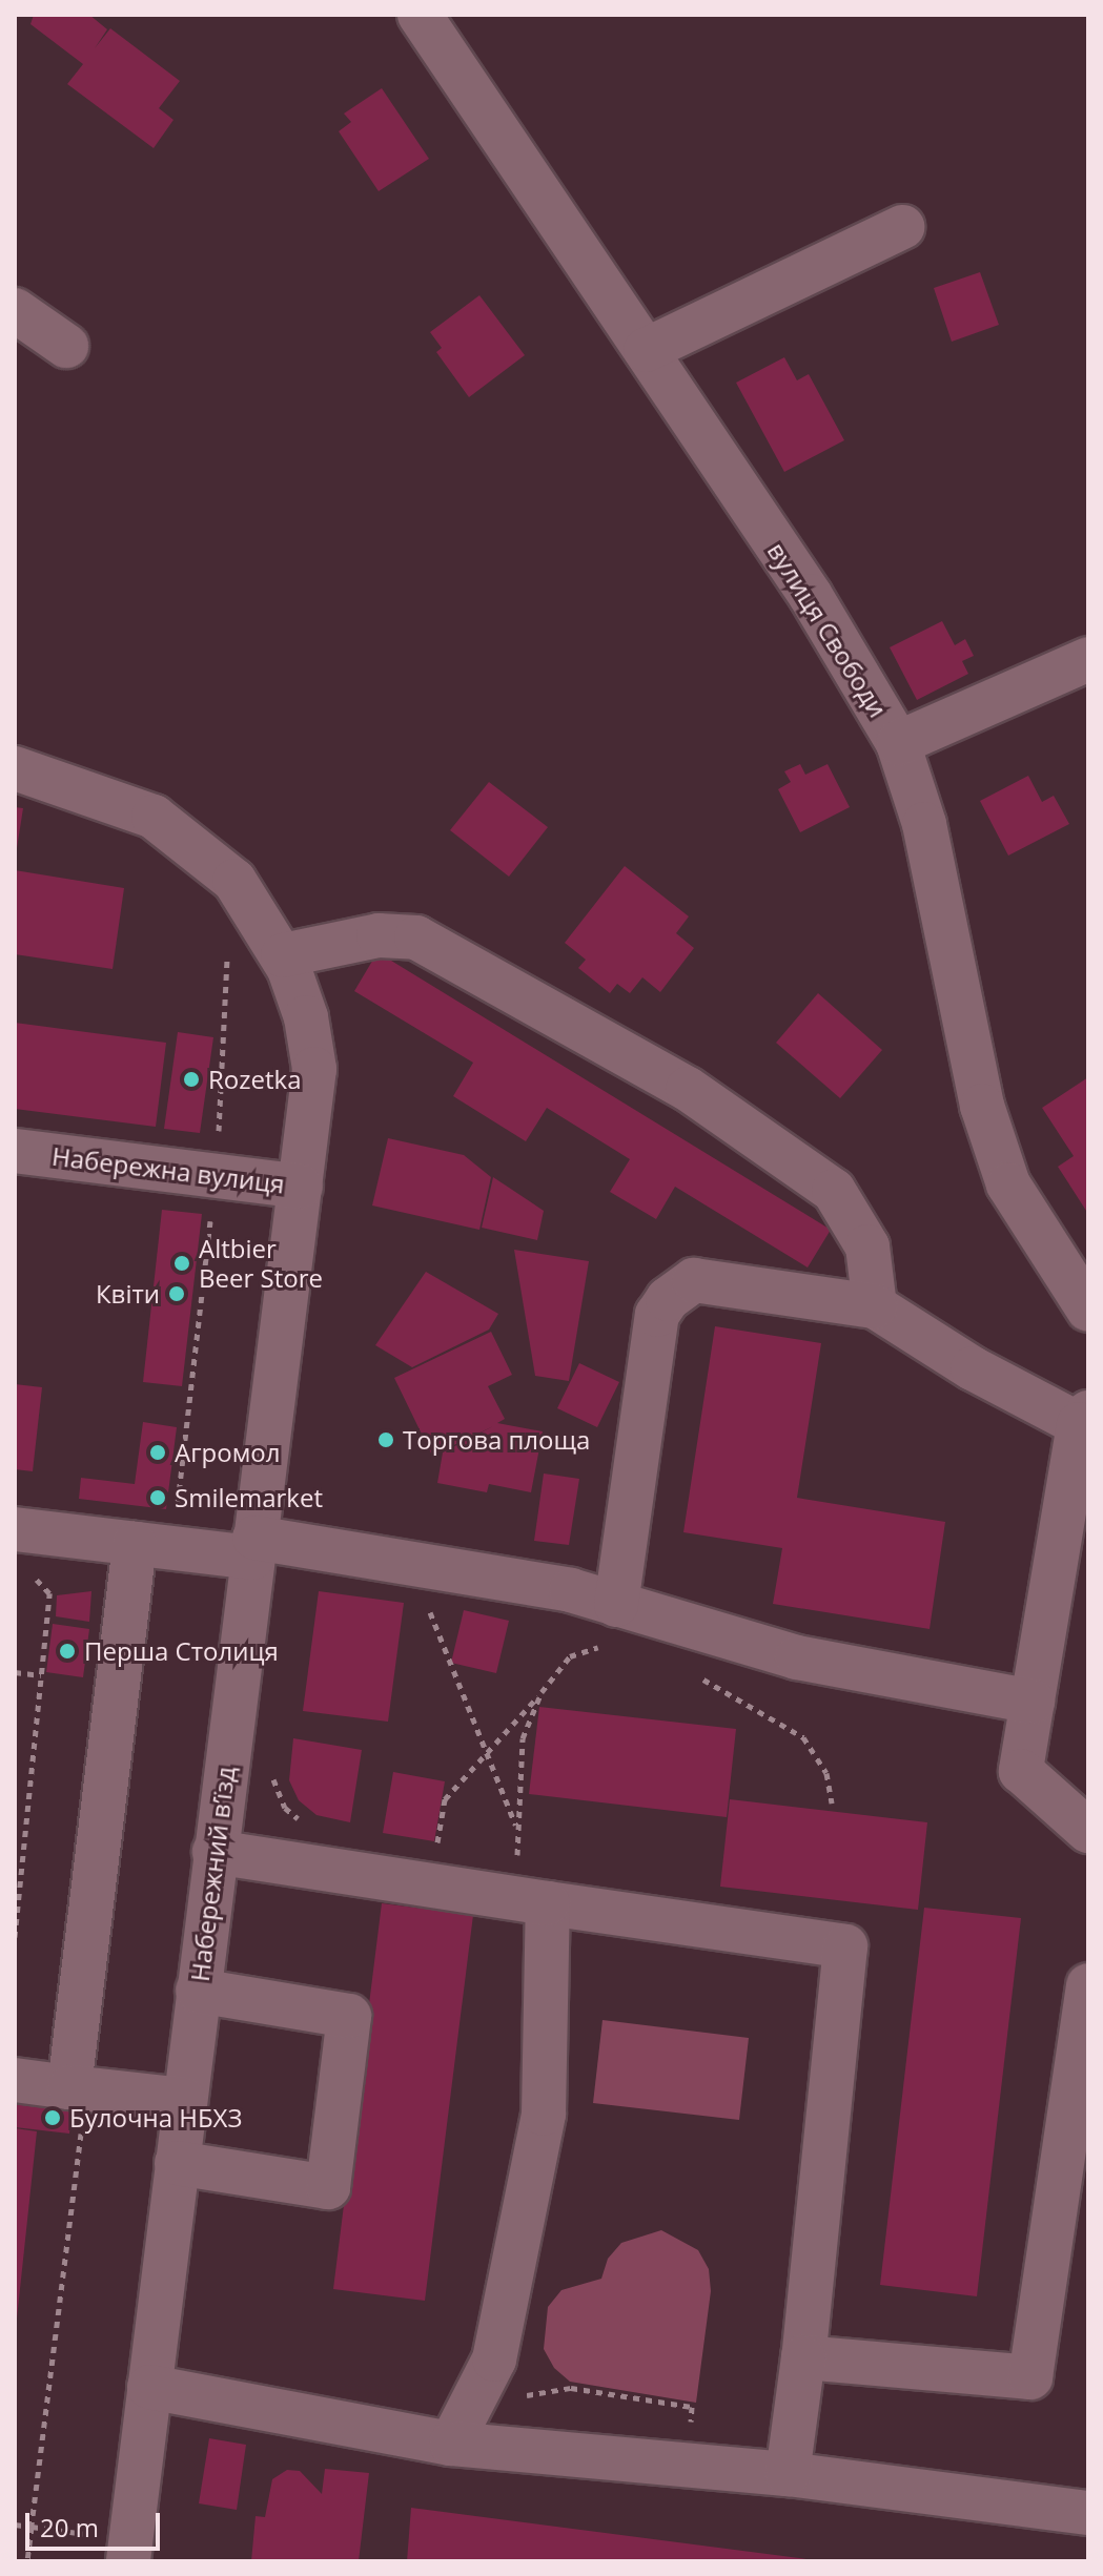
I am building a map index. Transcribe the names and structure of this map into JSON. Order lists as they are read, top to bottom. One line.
{"streets":{"street":["вулиця Свободи","Набережна вулиця","Набережний в’їзд"]},"crossings":[["Набережна вулиця","Набережний в’їзд"]],"places":["Rozetka","Altbier Beer Store","Квіти","Торгова площа","Агромол","Smilemarket","Перша Столиця","Булочна НБХЗ"],"scale_bar":"20 m"}
